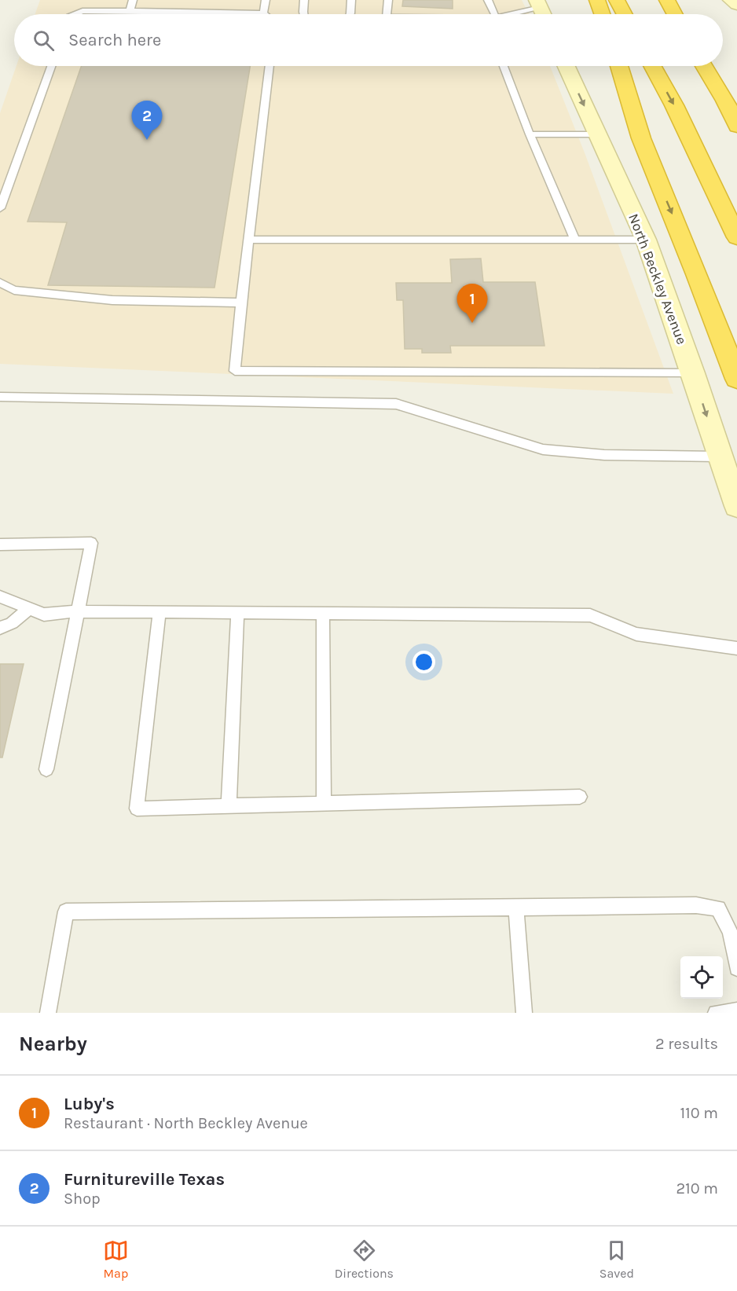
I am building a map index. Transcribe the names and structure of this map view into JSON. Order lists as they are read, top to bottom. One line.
{"streets":{"main road":["North Beckley Avenue"]},"page":{"search":"Search here","pins":["2","1"],"heading":["Nearby","2 results"],"list":[{"mark":"1","name":"Luby's","note":"Restaurant · North Beckley Avenue","value":"110 m"},{"mark":"2","name":"Furnitureville Texas","note":"Shop","value":"210 m"}],"nav":["Map","Directions","Saved"]}}
